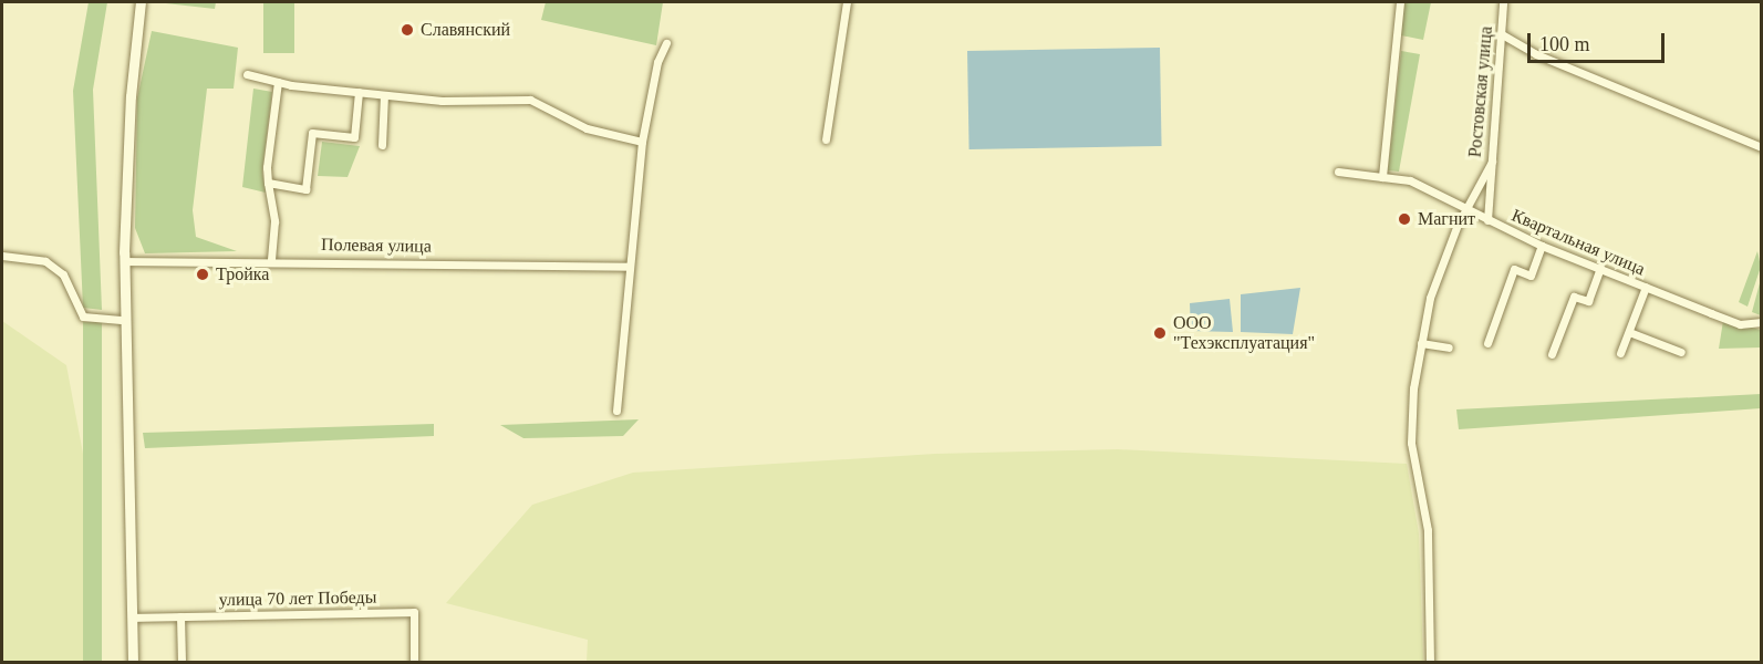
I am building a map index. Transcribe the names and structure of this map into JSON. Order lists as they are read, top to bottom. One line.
{"streets":{"street":["Ростовская улица","Квартальная улица","Полевая улица","улица 70 лет Победы"]},"crossings":[["Ростовская улица","Квартальная улица"]],"places":["Славянский","Магнит","Тройка","ООО \"Техэксплуатация\""],"scale_bar":"100 m"}
